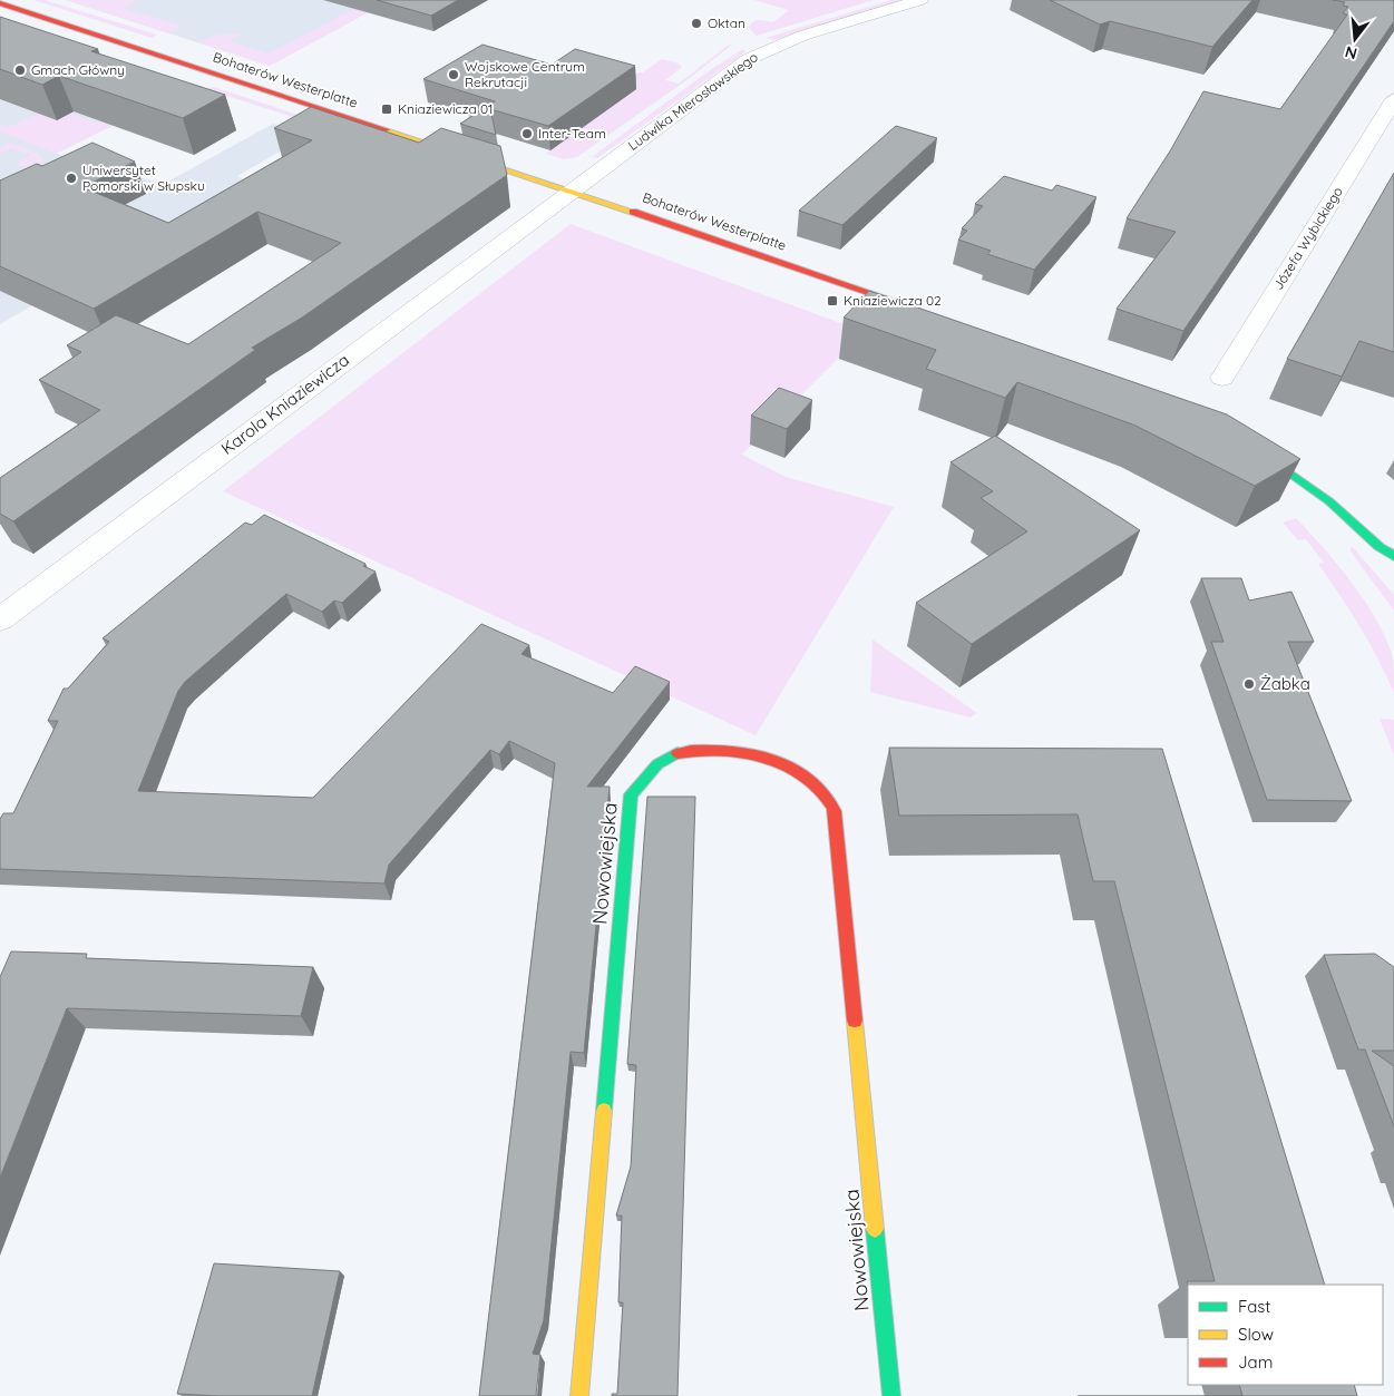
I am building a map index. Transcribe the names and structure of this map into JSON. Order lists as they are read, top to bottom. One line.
{"streets":{"main road":["Bohaterów Westerplatte","Nowowiejska"],"street":["Ludwika Mierosławskiego","Józefa Wybickiego","Karola Kniaziewicza"]},"crossings":[["Bohaterów Westerplatte","Ludwika Mierosławskiego"],["Bohaterów Westerplatte","Karola Kniaziewicza"],["Ludwika Mierosławskiego","Karola Kniaziewicza"]],"places":{"other":["Oktan","Gmach Główny","Wojskowe Centrum Rekrutacji","Inter-Team","Uniwersytet Pomorski w Słupsku","Żabka"],"transit":["Kniaziewicza 01","Kniaziewicza 02"]},"legend":["Fast","Slow","Jam"],"north":"bottom"}
